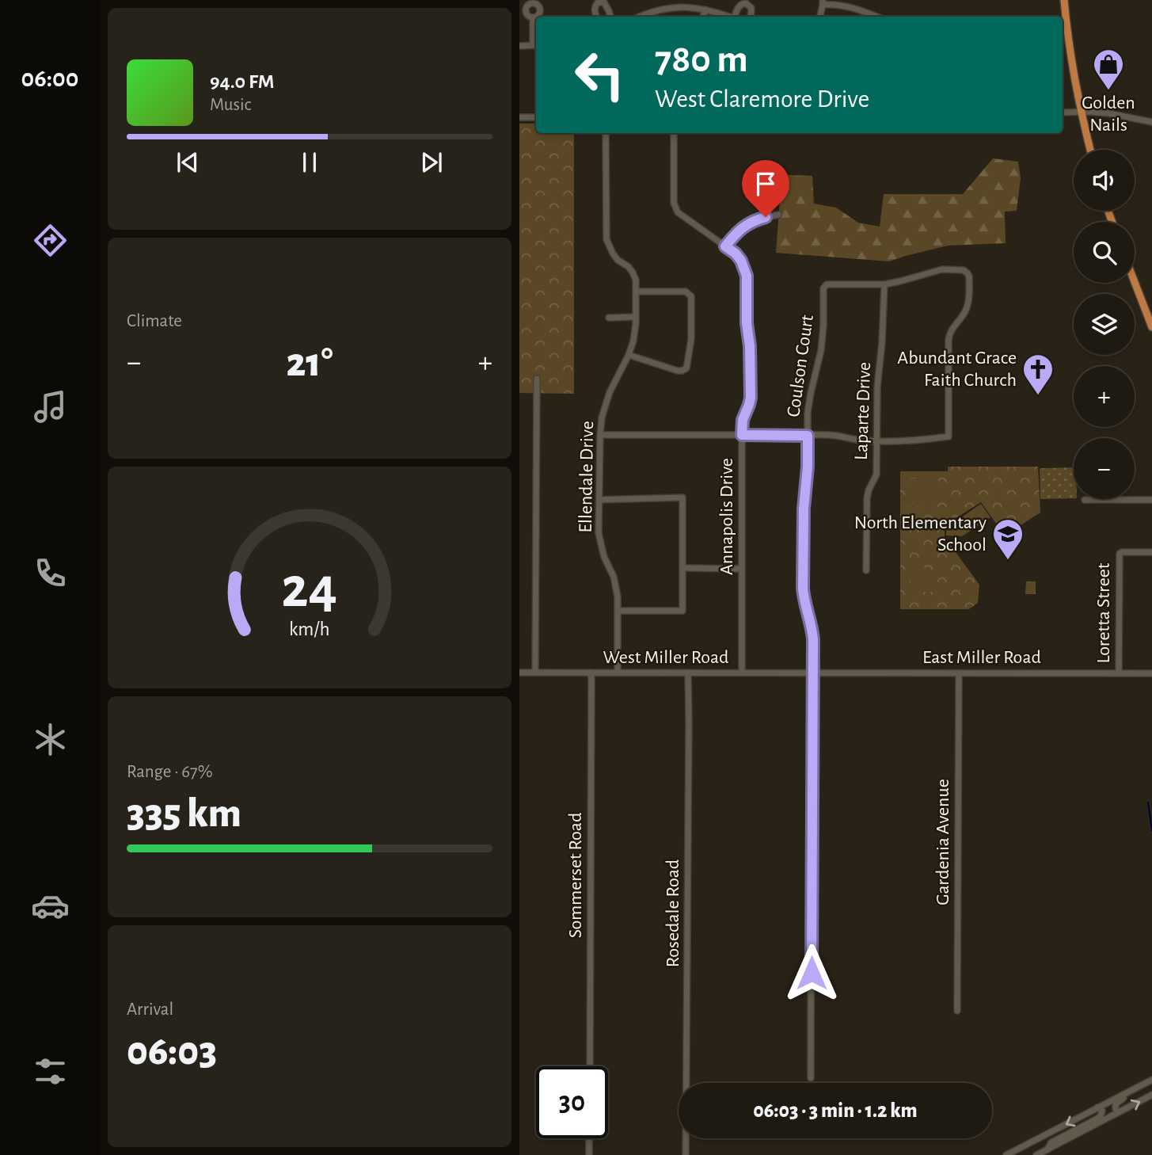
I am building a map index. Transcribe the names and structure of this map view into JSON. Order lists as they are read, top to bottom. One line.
{"streets":{"street":["Coulson Court","Laparte Drive","Ellendale Drive","Annapolis Drive","Loretta Street","West Miller Road","East Miller Road","Gardenia Avenue","Sommerset Road","Rosedale Road"]},"crossings":[["Coulson Court","Laparte Drive"],["Coulson Court","West Miller Road"],["Coulson Court","East Miller Road"],["Ellendale Drive","West Miller Road"],["Annapolis Drive","West Miller Road"],["Loretta Street","East Miller Road"],["West Miller Road","East Miller Road"],["West Miller Road","Sommerset Road"],["West Miller Road","Rosedale Road"],["East Miller Road","Gardenia Avenue"]],"places":{"shop":["Golden Nails"],"church":["Abundant Grace Faith Church"],"school or university":["North Elementary School"]},"page":{"tabs":"06:00","turn":["780 m","West Claremore Drive"],"song":["94.0 FM","Music"],"map_buttons":["+","−"],"tile":["Climate",["Range · 67%","335 km"],["Arrival","06:03"]],"heat":["−","21°","+"],"limit":"30","trip":"06:03 · 3 min · 1.2 km","gauge":["24","km/h"]}}
